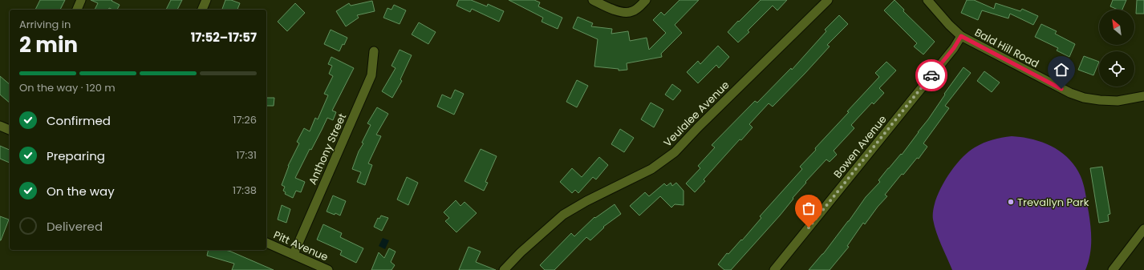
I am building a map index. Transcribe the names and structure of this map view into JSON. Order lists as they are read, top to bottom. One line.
{"streets":{"street":["Bald Hill Road","Veulalee Avenue","Bowen Avenue","Anthony Street","Pitt Avenue"]},"crossings":[["Bald Hill Road","Bowen Avenue"],["Anthony Street","Pitt Avenue"]],"places":["Trevallyn Park"],"north":"top left","page":{"heading":["2 min","Arriving in","17:52–17:57"],"bar":"On the way · 120 m","list":[["Confirmed","17:26"],["Preparing","17:31"],["On the way","17:38"],"Delivered"]}}
